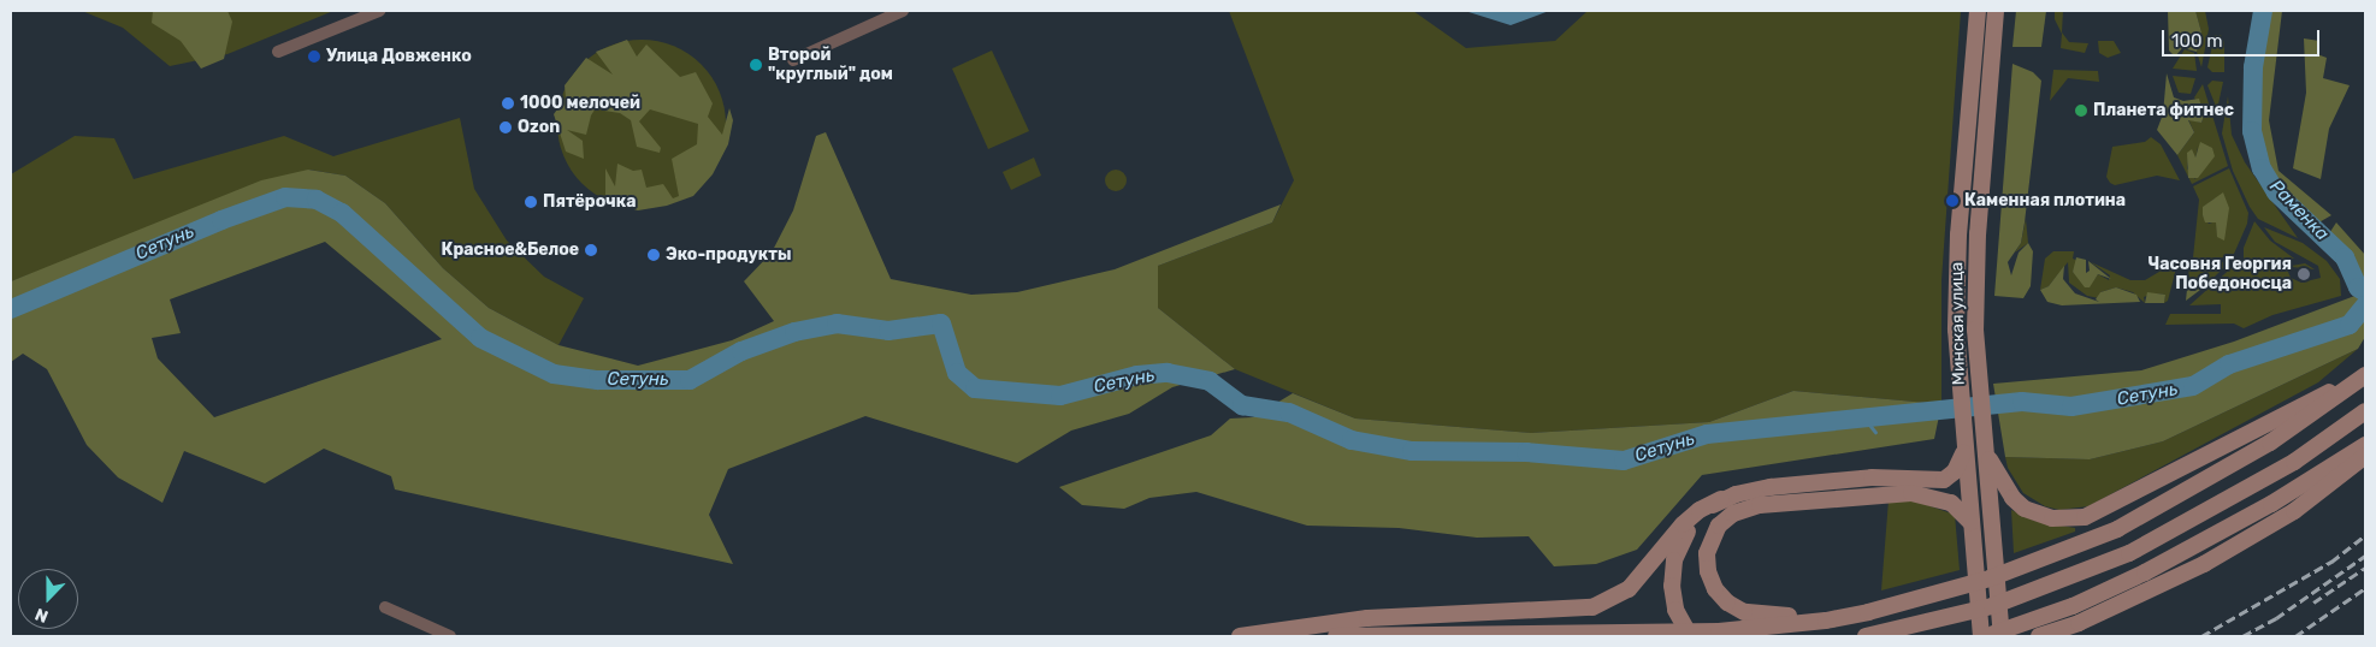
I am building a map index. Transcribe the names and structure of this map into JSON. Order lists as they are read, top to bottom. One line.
{"streets":{"main road":["Минская улица"]},"water":["Раменка","Сетунь"],"places":["Улица Довженко","Второй \"круглый\" дом","1000 мелочей","Планета фитнес","Ozon","Каменная плотина","Пятёрочка","Красное&Белое","Эко-продукты","Часовня Георгия Победоносца"],"scale_bar":"100 m","north":"bottom"}
